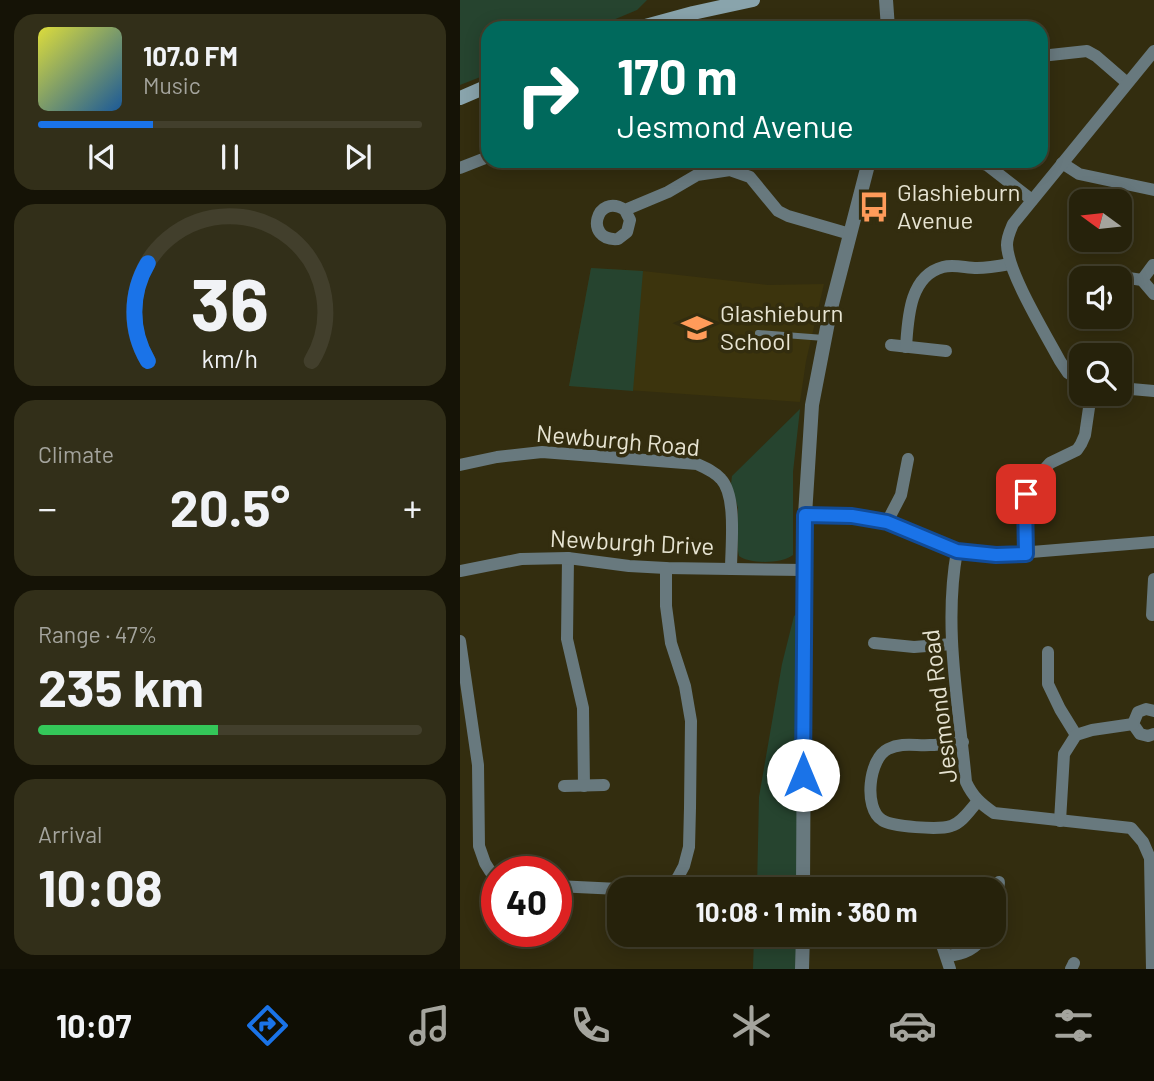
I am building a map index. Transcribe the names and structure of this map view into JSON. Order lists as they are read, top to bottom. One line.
{"streets":{"street":["Newburgh Road","Newburgh Drive","Jesmond Road"]},"crossings":[["Newburgh Road","Newburgh Drive"]],"places":{"bus stop":["Glashieburn Avenue"],"school or university":["Glashieburn School"]},"north":"left","page":{"turn":["170 m","Jesmond Avenue"],"song":["107.0 FM","Music"],"tile":["Climate",["Range · 47%","235 km"],["Arrival","10:08"]],"heat":["−","20.5°","+"],"limit":"40","trip":"10:08 · 1 min · 360 m","tabs":"10:07","gauge":["36","km/h"]}}
